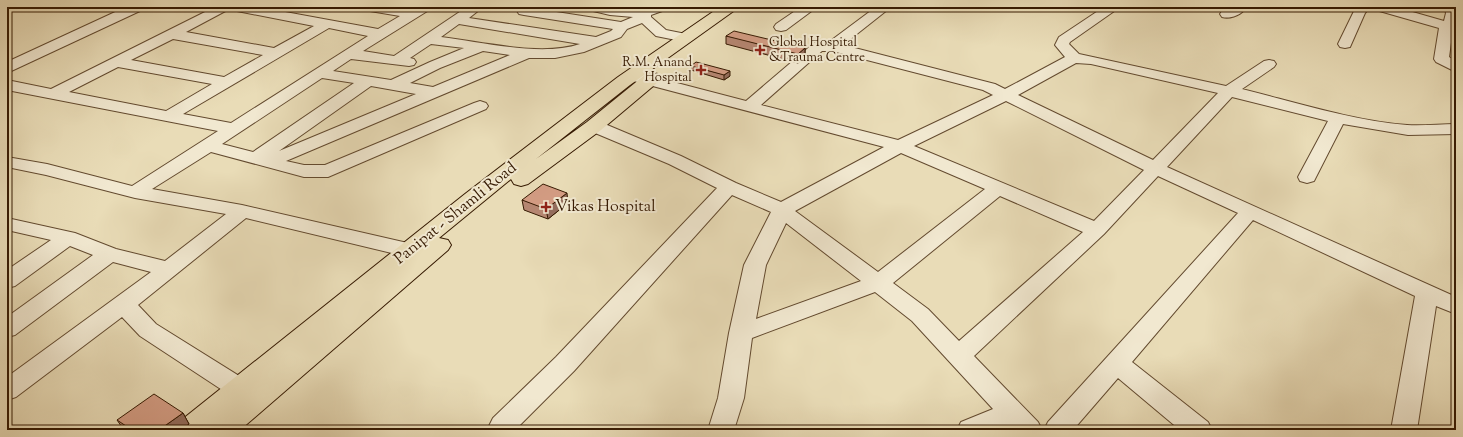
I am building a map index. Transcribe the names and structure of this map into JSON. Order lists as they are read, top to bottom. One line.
{"streets":{"highway":["Panipat - Shamli Road"]},"places":{"health":["Global Hospital &Trauma Centre","R.M. Anand Hospital","Vikas Hospital"]}}
